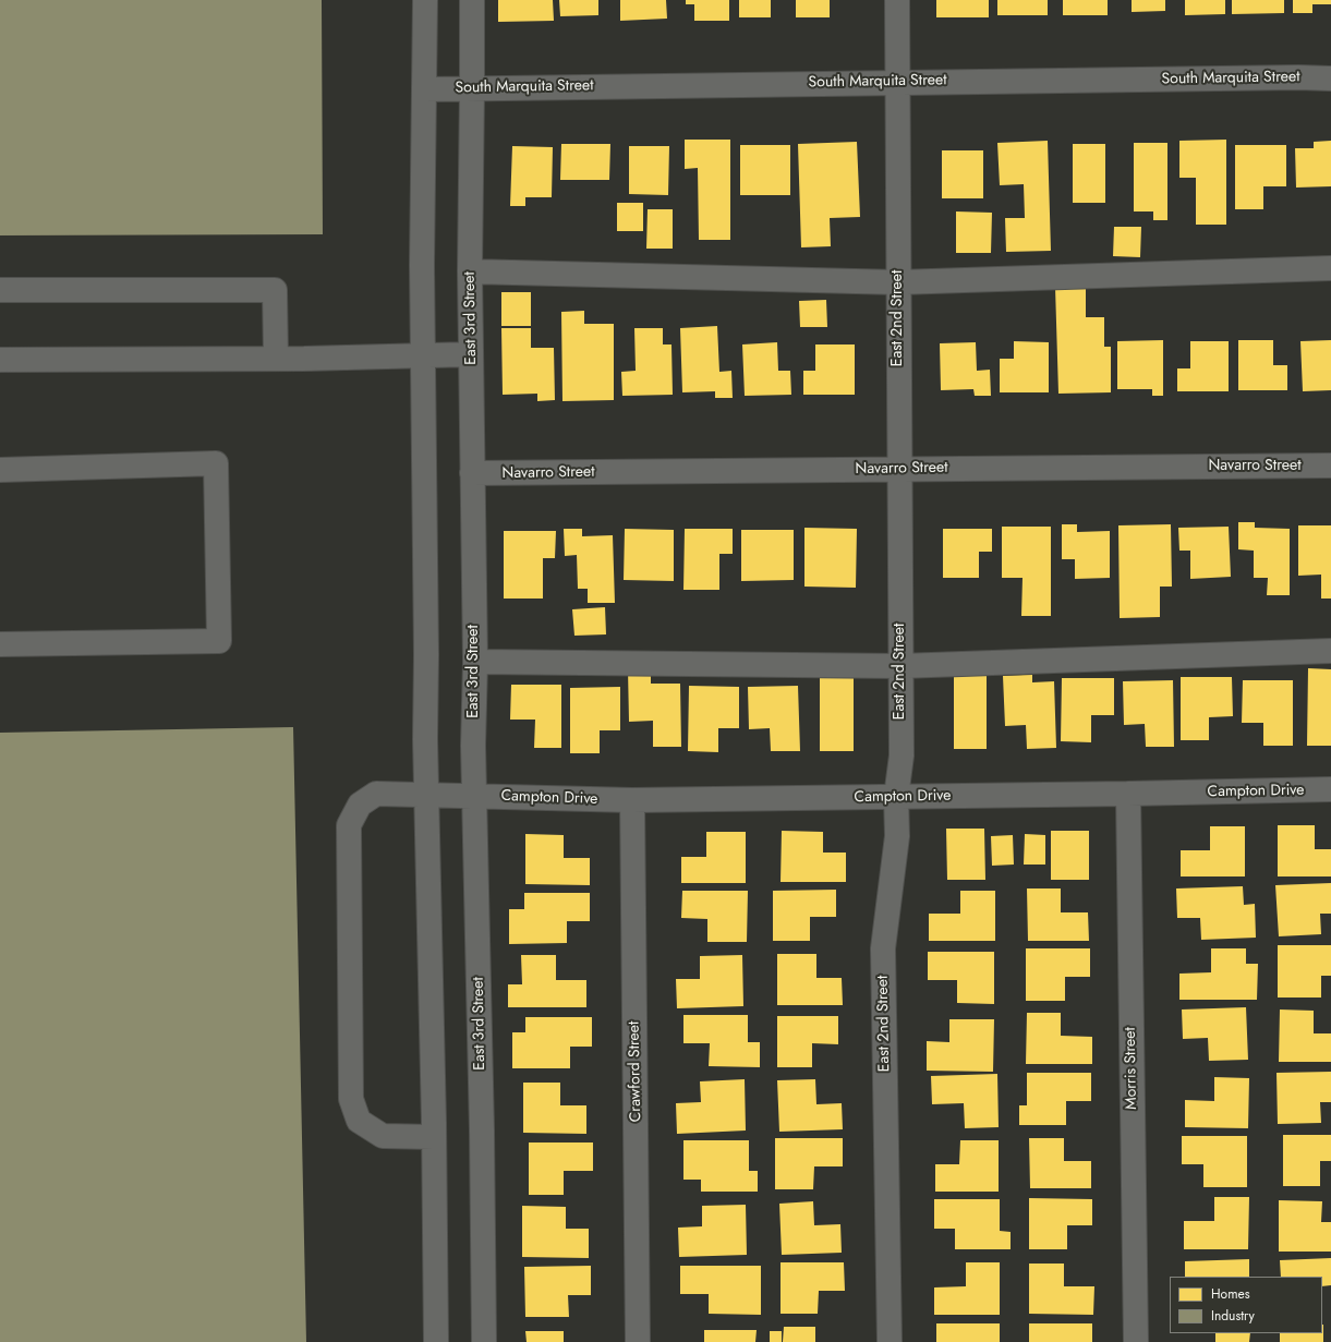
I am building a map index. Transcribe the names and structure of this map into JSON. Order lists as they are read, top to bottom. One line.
{"streets":{"street":["South Marquita Street","East 3rd Street","East 2nd Street","Navarro Street","Campton Drive","Morris Street","Crawford Street"]},"crossings":[["South Marquita Street","East 3rd Street"],["South Marquita Street","East 2nd Street"],["East 3rd Street","Navarro Street"],["East 3rd Street","Campton Drive"],["East 2nd Street","Navarro Street"],["East 2nd Street","Campton Drive"],["Campton Drive","Morris Street"],["Campton Drive","Crawford Street"]],"legend":["Homes","Industry"]}
